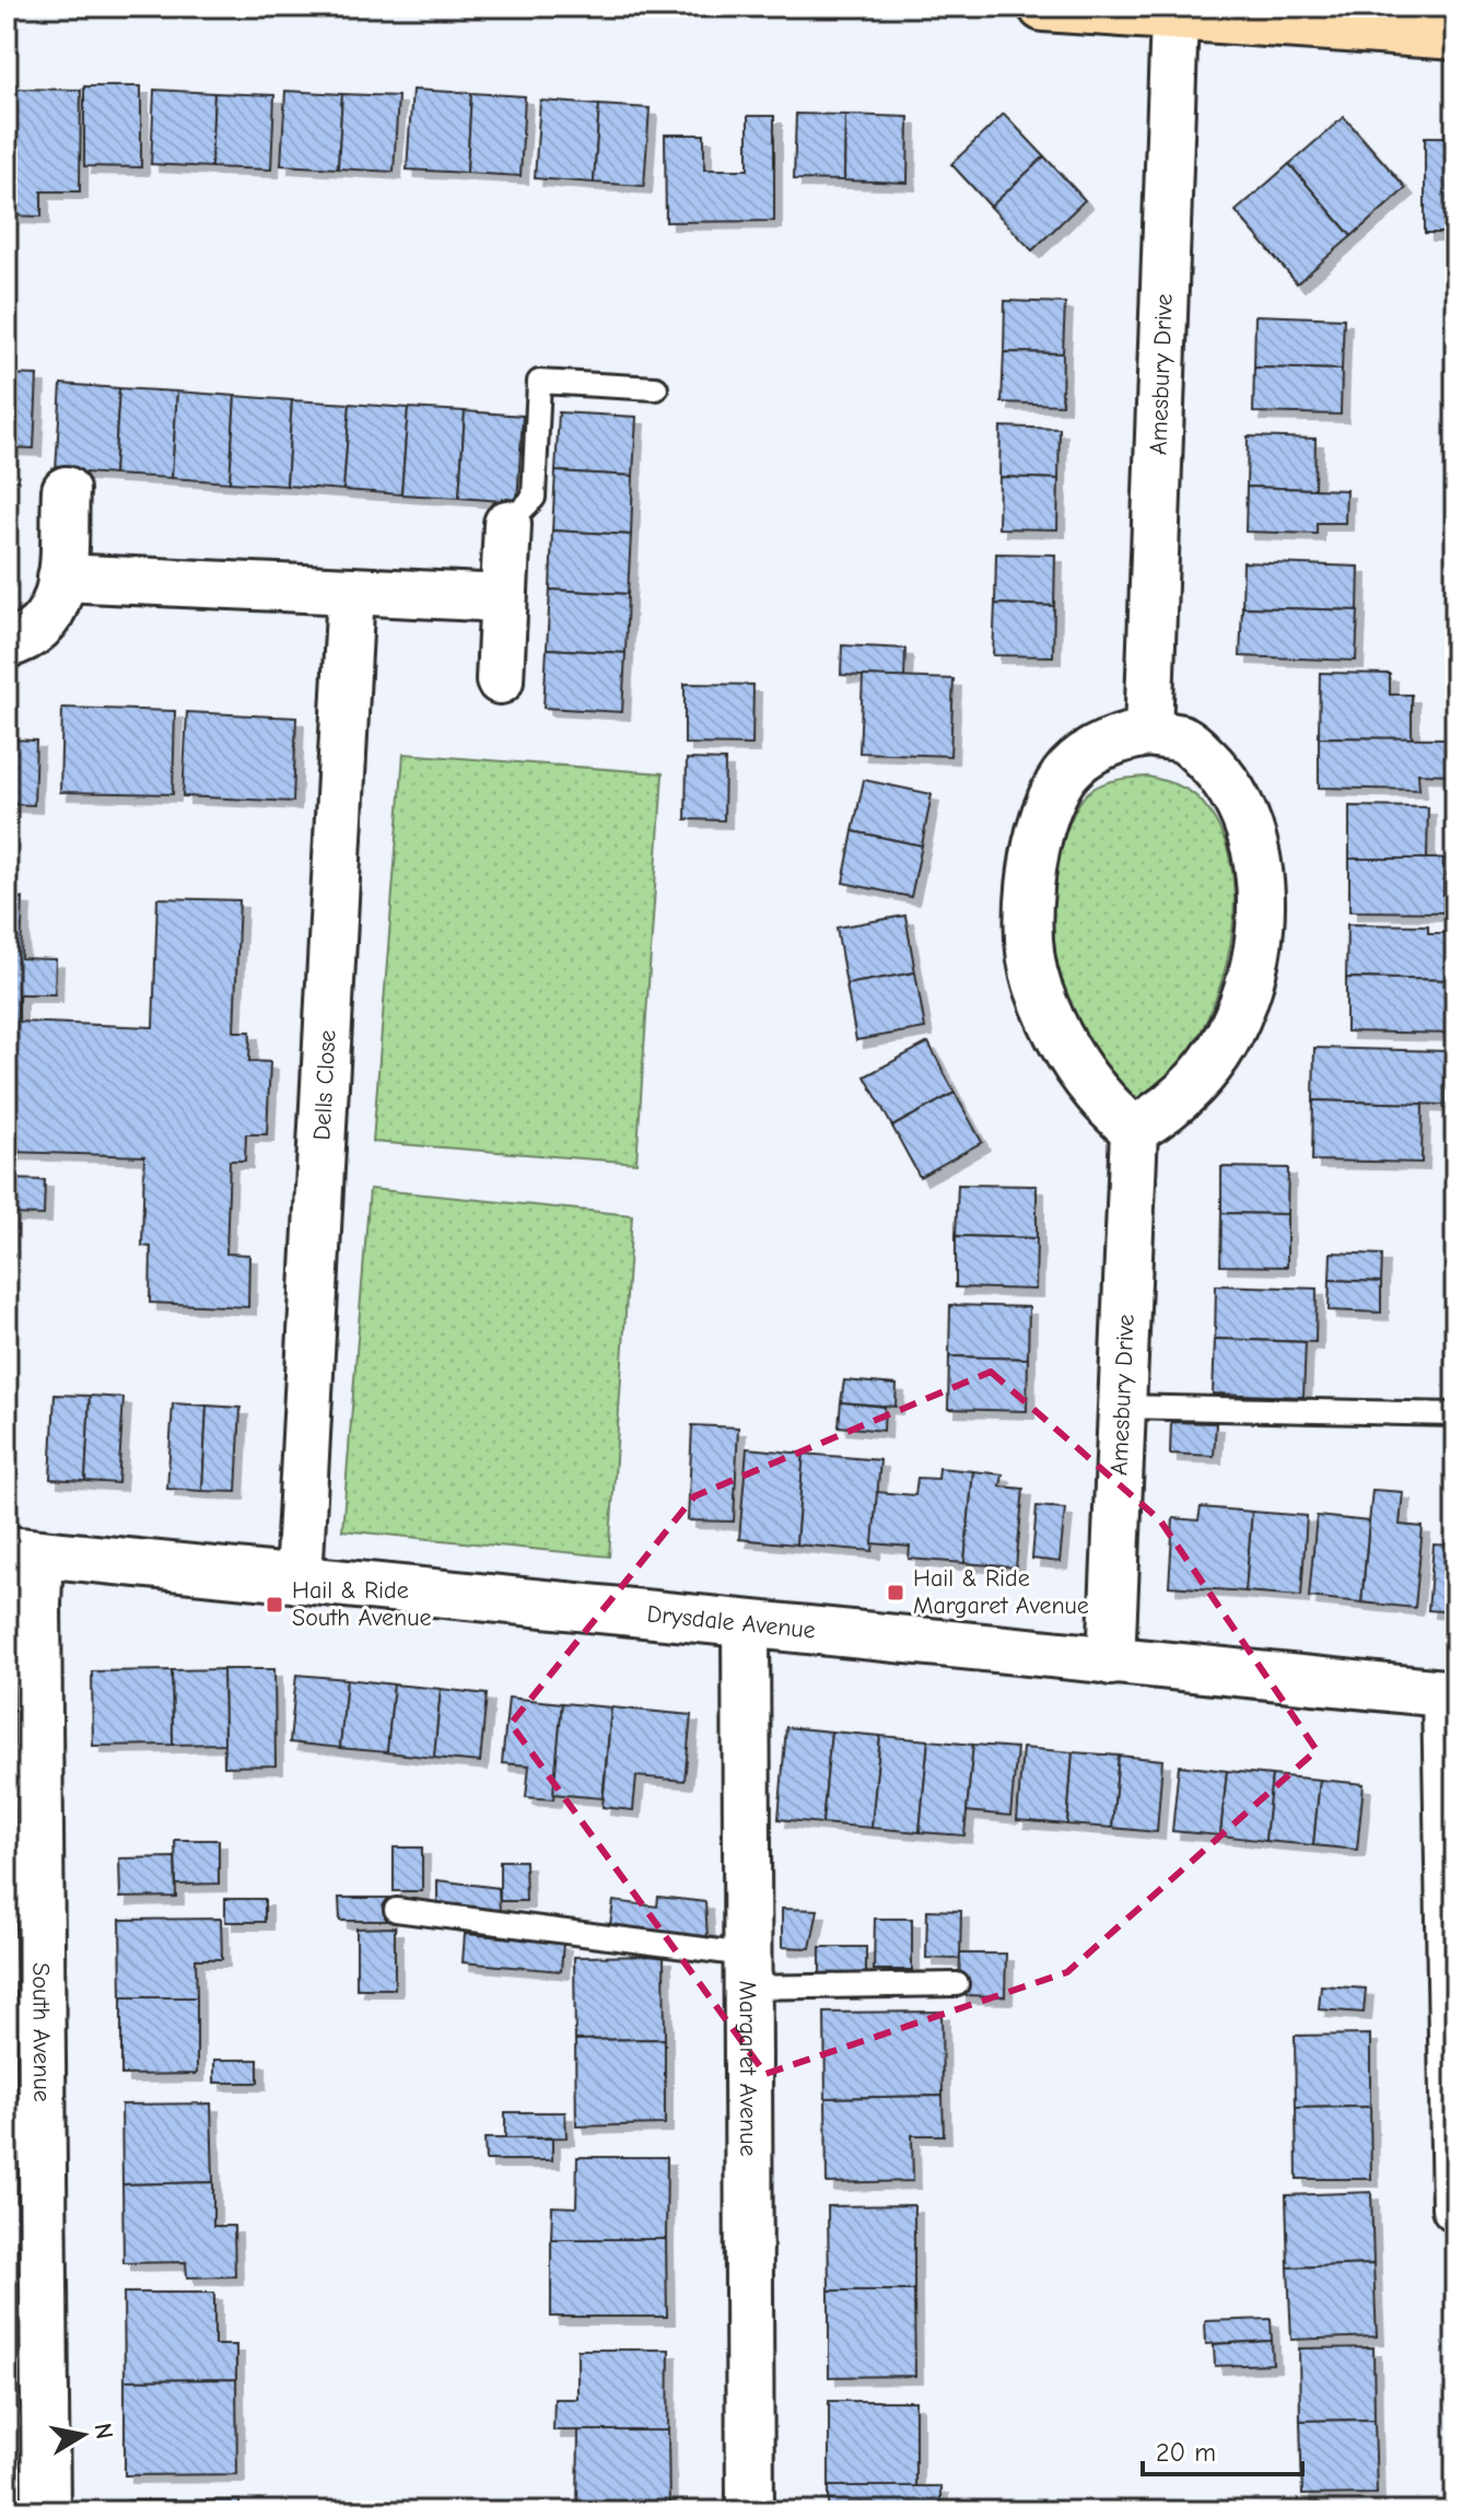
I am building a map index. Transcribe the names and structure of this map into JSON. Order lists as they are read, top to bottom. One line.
{"streets":{"street":["Amesbury Drive","Dells Close","Drysdale Avenue","South Avenue","Margaret Avenue"]},"crossings":[["Amesbury Drive","Drysdale Avenue"],["Dells Close","Drysdale Avenue"],["Drysdale Avenue","South Avenue"],["Drysdale Avenue","Margaret Avenue"]],"places":{"transit":["Hail & Ride Margaret Avenue","Hail & Ride South Avenue"]},"scale_bar":"20 m","north":"right"}
